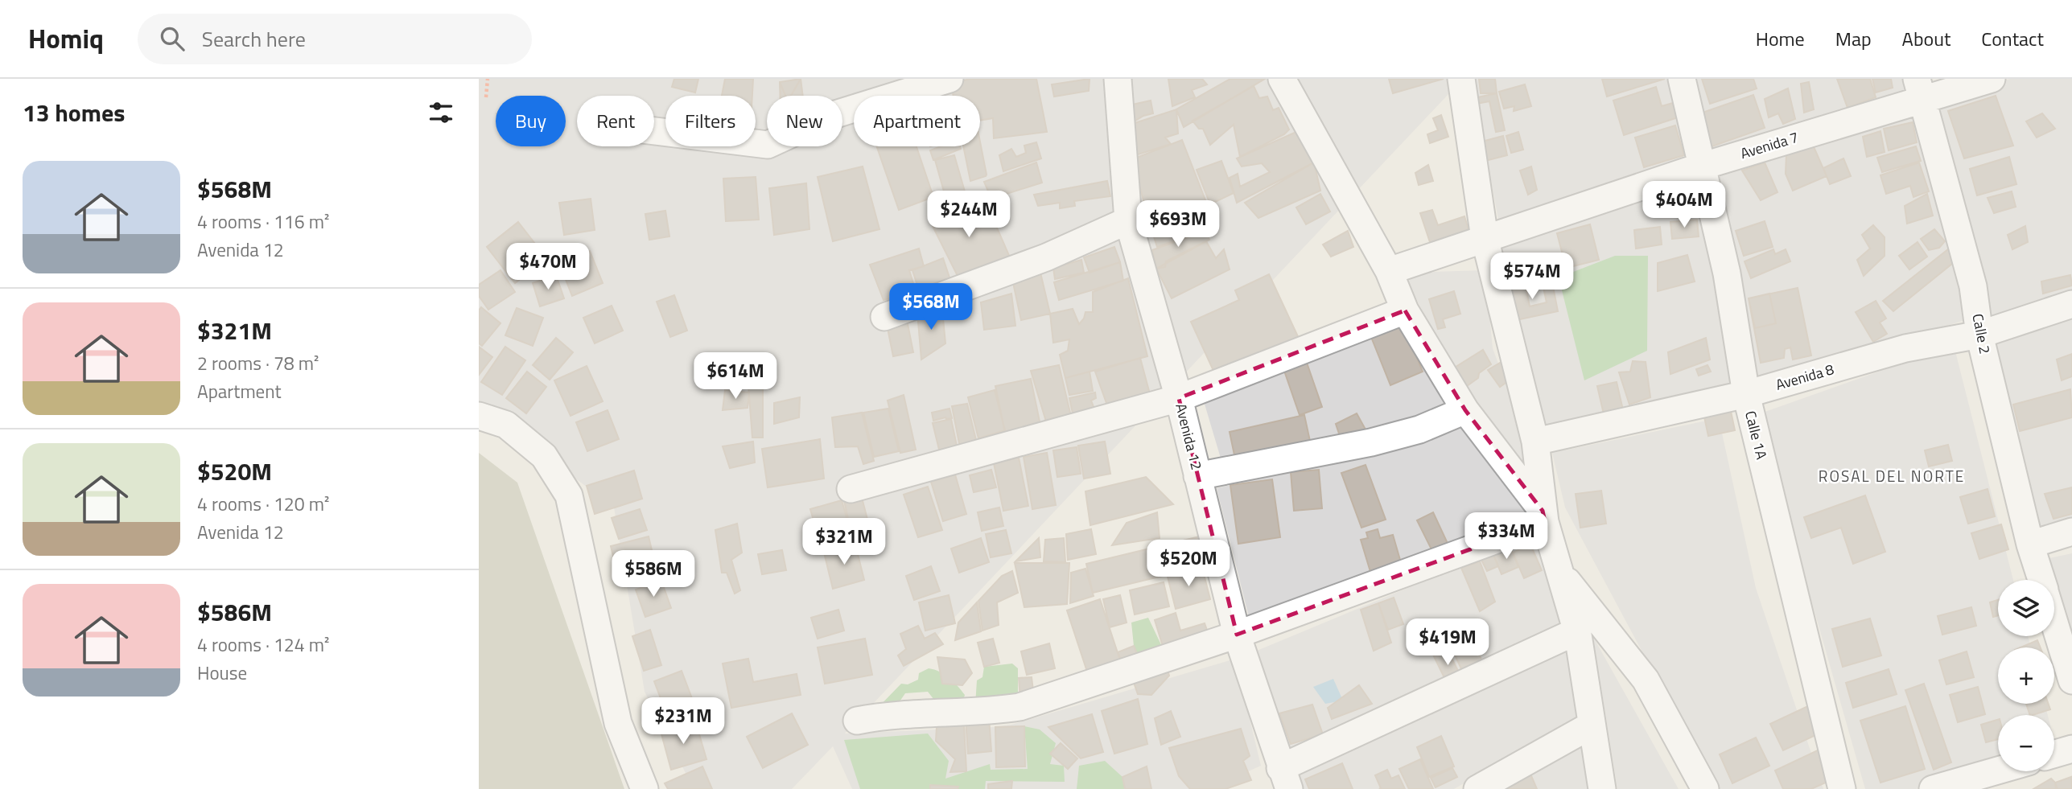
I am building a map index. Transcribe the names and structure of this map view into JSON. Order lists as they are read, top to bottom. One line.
{"streets":{"street":["Avenida 7","Calle 2","Avenida 8","Calle 1A","Avenida 12"]},"crossings":[["Avenida 7","Calle 2"],["Avenida 7","Calle 1A"],["Calle 2","Avenida 8"],["Avenida 8","Calle 1A"]],"districts":["ROSAL DEL NORTE"],"page":{"header":"Homiq","search":"Search here","nav":["Home","Map","About","Contact"],"heading":"13 homes","chip":["Buy","Rent","Filters","New","Apartment"],"list":[{"name":"$568M","note":"4 rooms · 116 m² · Avenida 12"},{"name":"$321M","note":"2 rooms · 78 m² · Apartment"},{"name":"$520M","note":"4 rooms · 120 m² · Avenida 12"},{"name":"$586M","note":"4 rooms · 124 m² · House"}],"price":["$404M","$244M","$693M","$470M","$574M","$568M","$614M","$334M","$321M","$520M","$586M","$419M","$231M"],"map_buttons":["+","−"]}}
